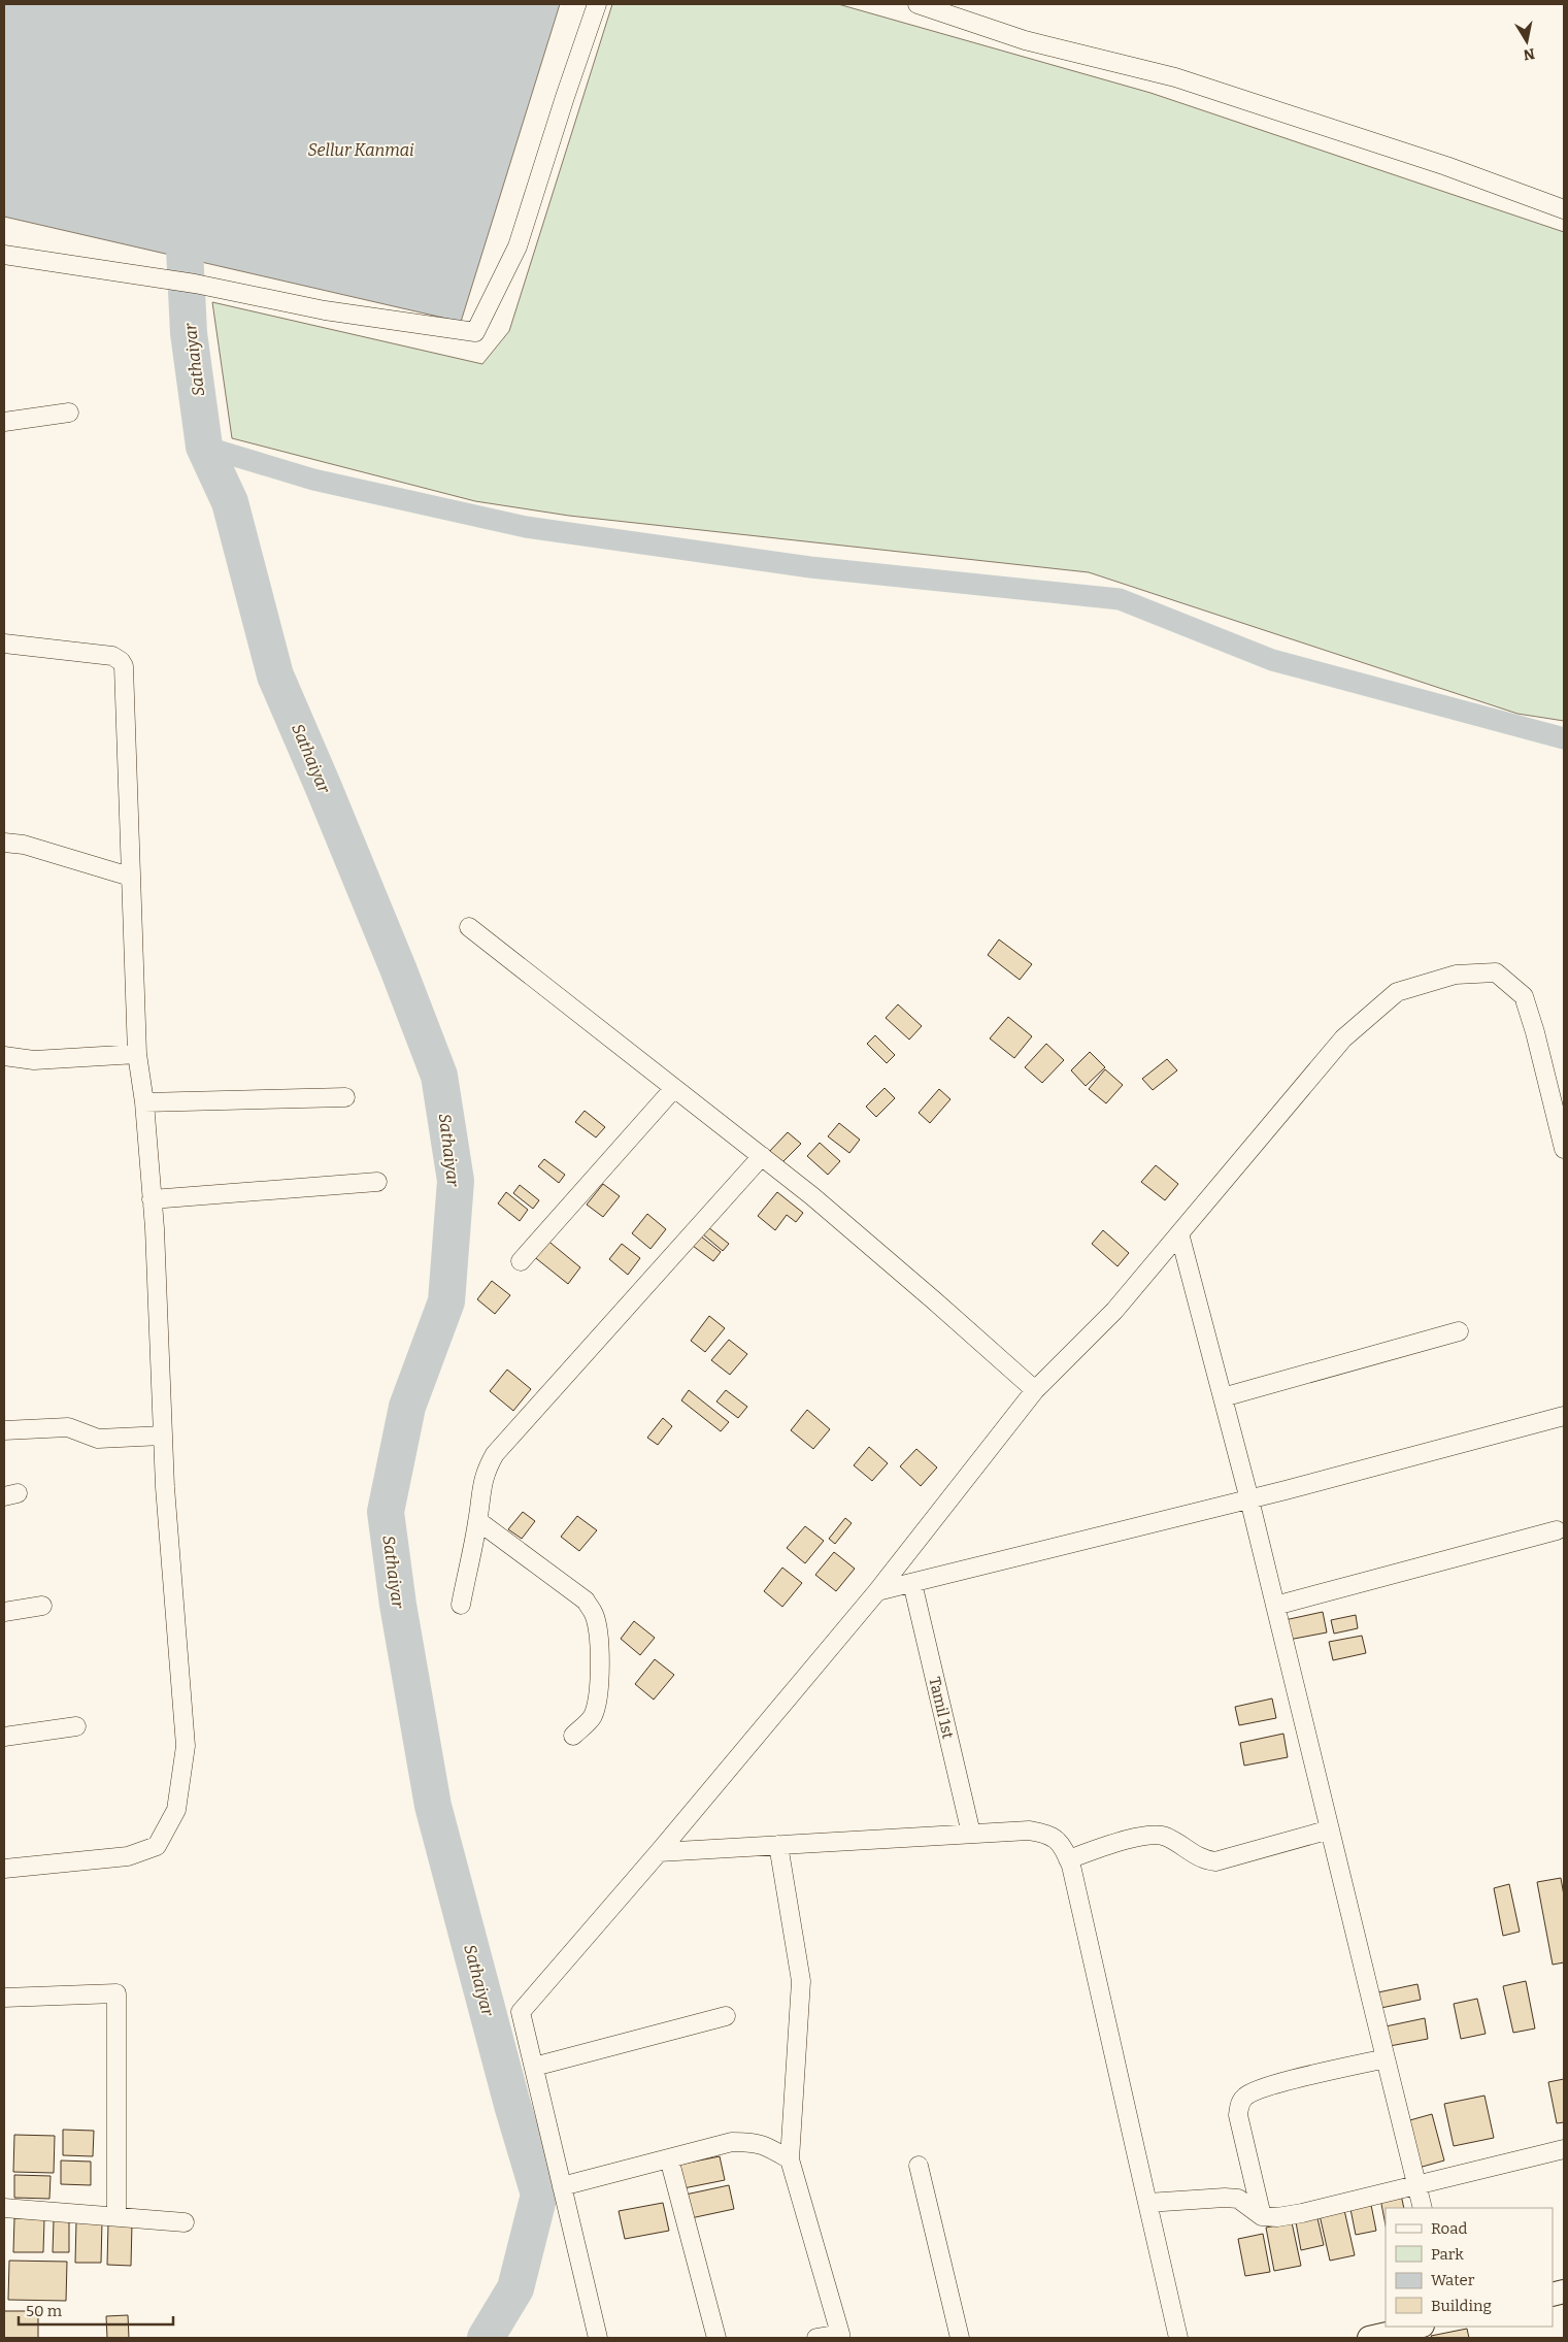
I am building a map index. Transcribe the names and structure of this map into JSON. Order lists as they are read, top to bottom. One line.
{"streets":{"street":["Tamil 1st"]},"water":["Sellur Kanmai","Sathaiyar"],"legend":["Road","Park","Water","Building"],"scale_bar":"50 m","north":"bottom"}
